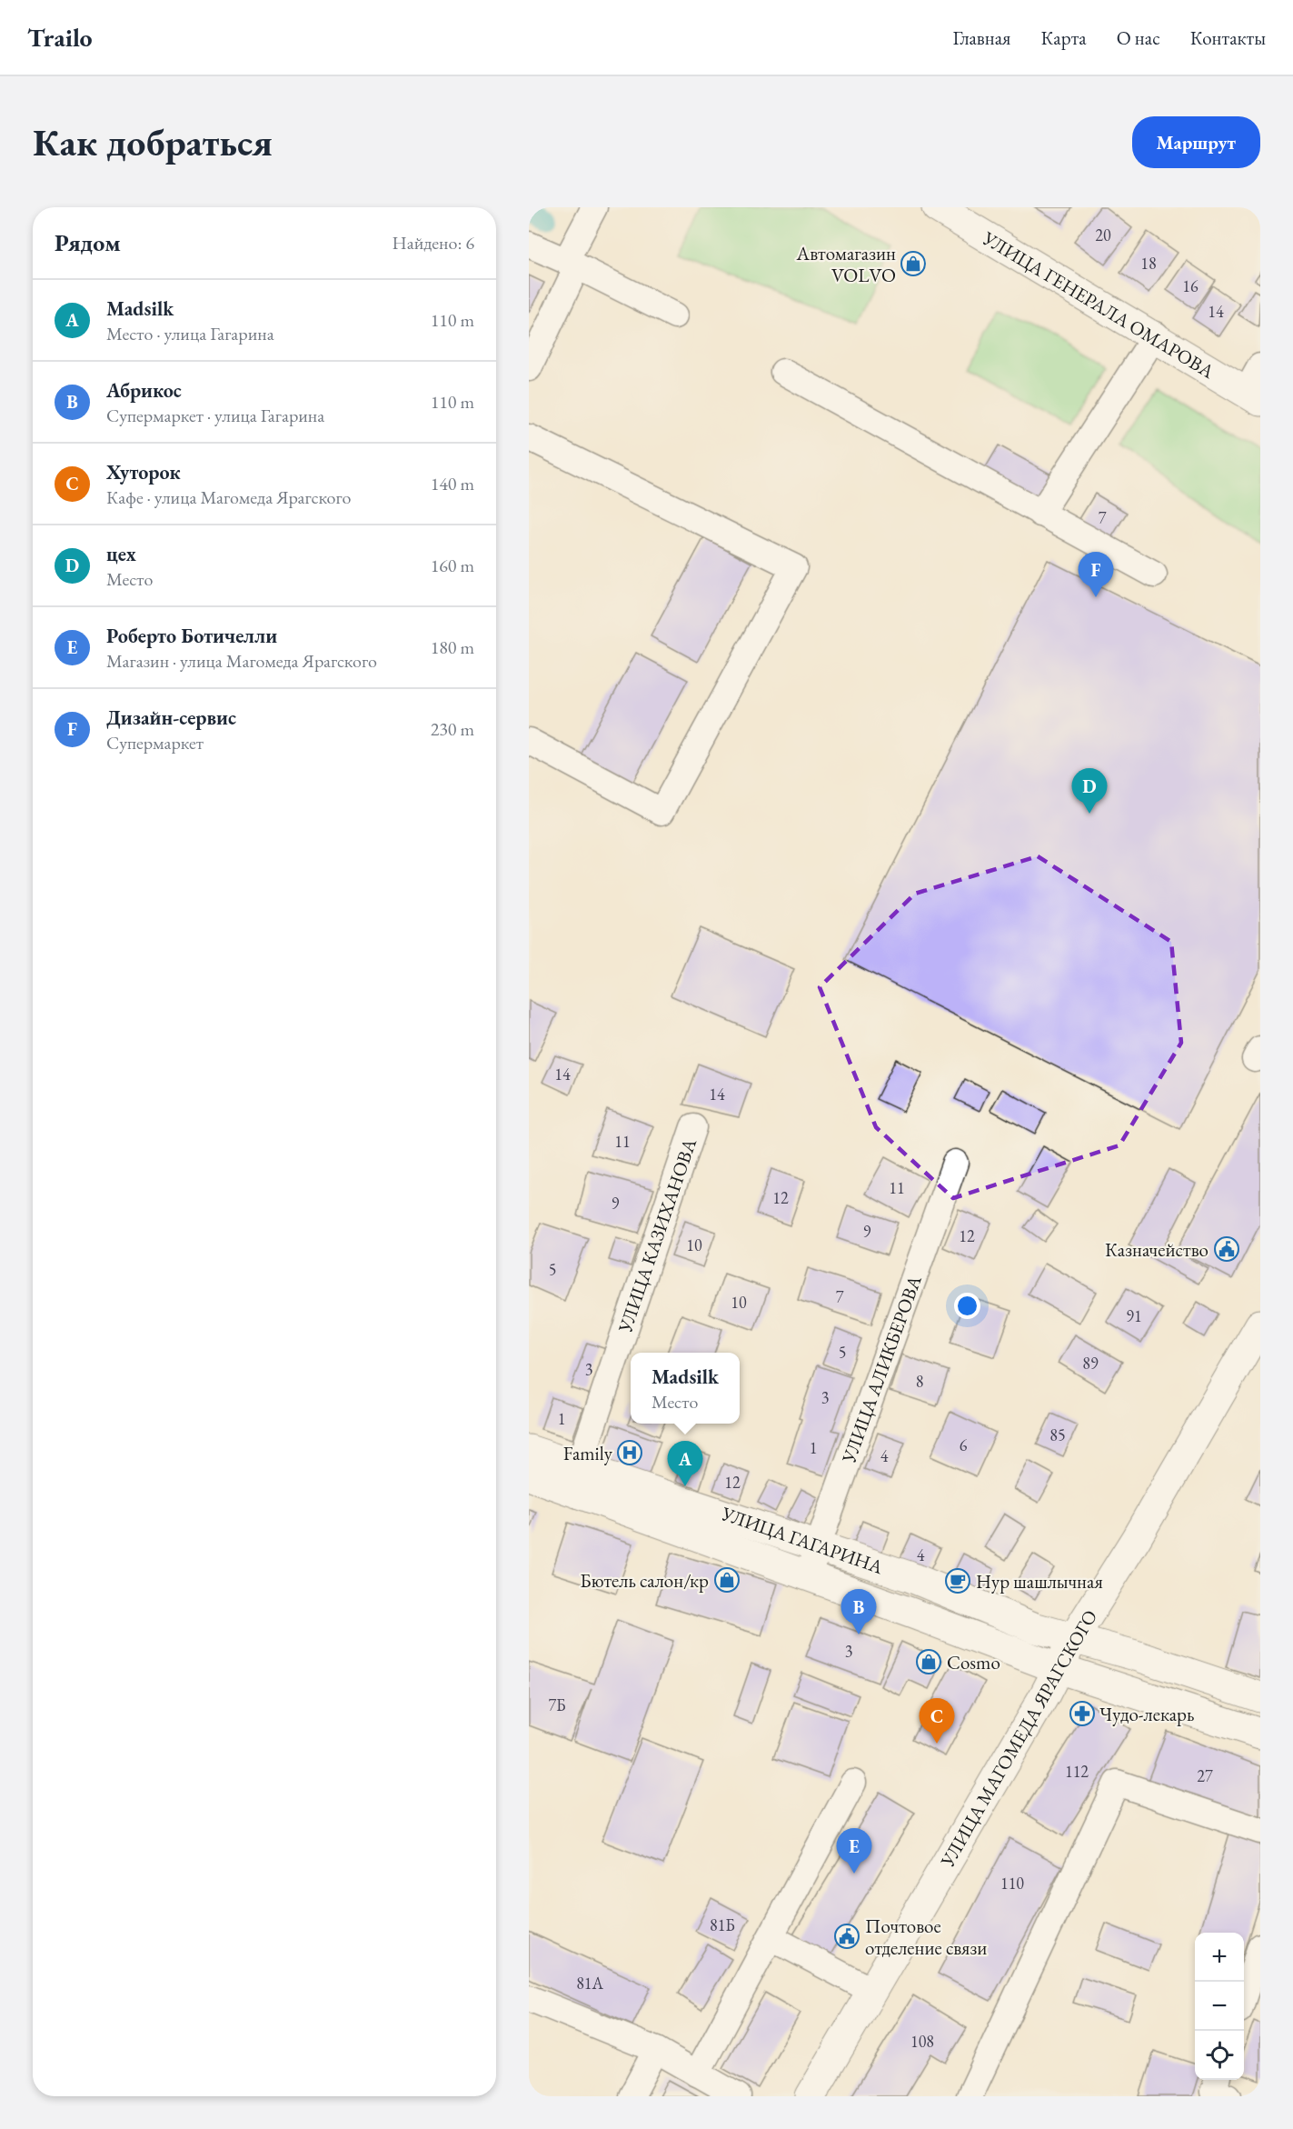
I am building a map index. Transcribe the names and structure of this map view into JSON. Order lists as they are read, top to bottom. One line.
{"streets":{"main road":["УЛИЦА ГЕНЕРАЛА ОМАРОВА","УЛИЦА ГАГАРИНА","УЛИЦА МАГОМЕДА ЯРАГСКОГО"],"street":["УЛИЦА КАЗИХАНОВА","УЛИЦА АЛИКБЕРОВА"]},"crossings":[["УЛИЦА КАЗИХАНОВА","УЛИЦА ГАГАРИНА"],["УЛИЦА АЛИКБЕРОВА","УЛИЦА ГАГАРИНА"],["УЛИЦА ГАГАРИНА","УЛИЦА МАГОМЕДА ЯРАГСКОГО"]],"places":{"shop":["Автомагазин VOLVO","Бютель салон/кр","Cosmo"],"public building":["Казначейство","Почтовое отделение связи"],"hospital":["Family"],"cafe":["Нур шашлычная"],"pharmacy":["Чудо-лекарь"]},"house_numbers":["20","18","16","14","7","14","14","11","11","12","9","9","12","10","5","7","10","91","5","89","3","8","3","1","85","6","1","4","12","4","3","7Б","112","27","110","81Б","81А","108"],"page":{"header":"Trailo","nav":["Главная","Карта","О нас","Контакты"],"buttons":"Маршрут","title":"Как добраться","heading":["Рядом","Найдено: 6"],"list":[{"mark":"A","name":"Madsilk","note":"Место · улица Гагарина","value":"110 m"},{"mark":"B","name":"Абрикос","note":"Супермаркет · улица Гагарина","value":"110 m"},{"mark":"C","name":"Хуторок","note":"Кафе · улица Магомеда Ярагского","value":"140 m"},{"mark":"D","name":"цех","note":"Место","value":"160 m"},{"mark":"E","name":"Роберто Ботичелли","note":"Магазин · улица Магомеда Ярагского","value":"180 m"},{"mark":"F","name":"Дизайн-сервис","note":"Супермаркет","value":"230 m"}],"pins":["F","D","A","B","C","E"],"popup":["Madsilk","Место"],"map_buttons":["+","−"]}}
